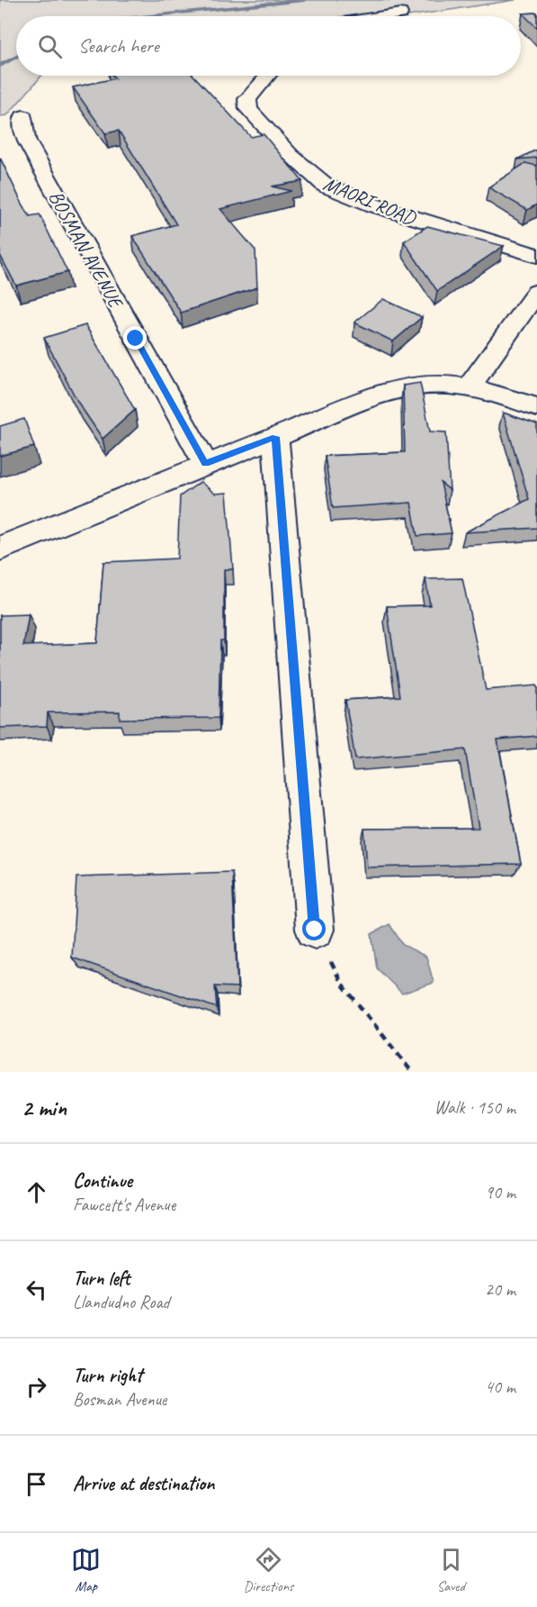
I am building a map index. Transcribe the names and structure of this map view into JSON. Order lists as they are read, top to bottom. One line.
{"streets":{"street":["MAORI ROAD","BOSMAN AVENUE"]},"page":{"search":"Search here","heading":["2 min","Walk · 150 m"],"list":[["Continue","Fawcett's Avenue","90 m"],["Turn left","Llandudno Road","20 m"],["Turn right","Bosman Avenue","40 m"],"Arrive at destination"],"nav":["Map","Directions","Saved"]}}
